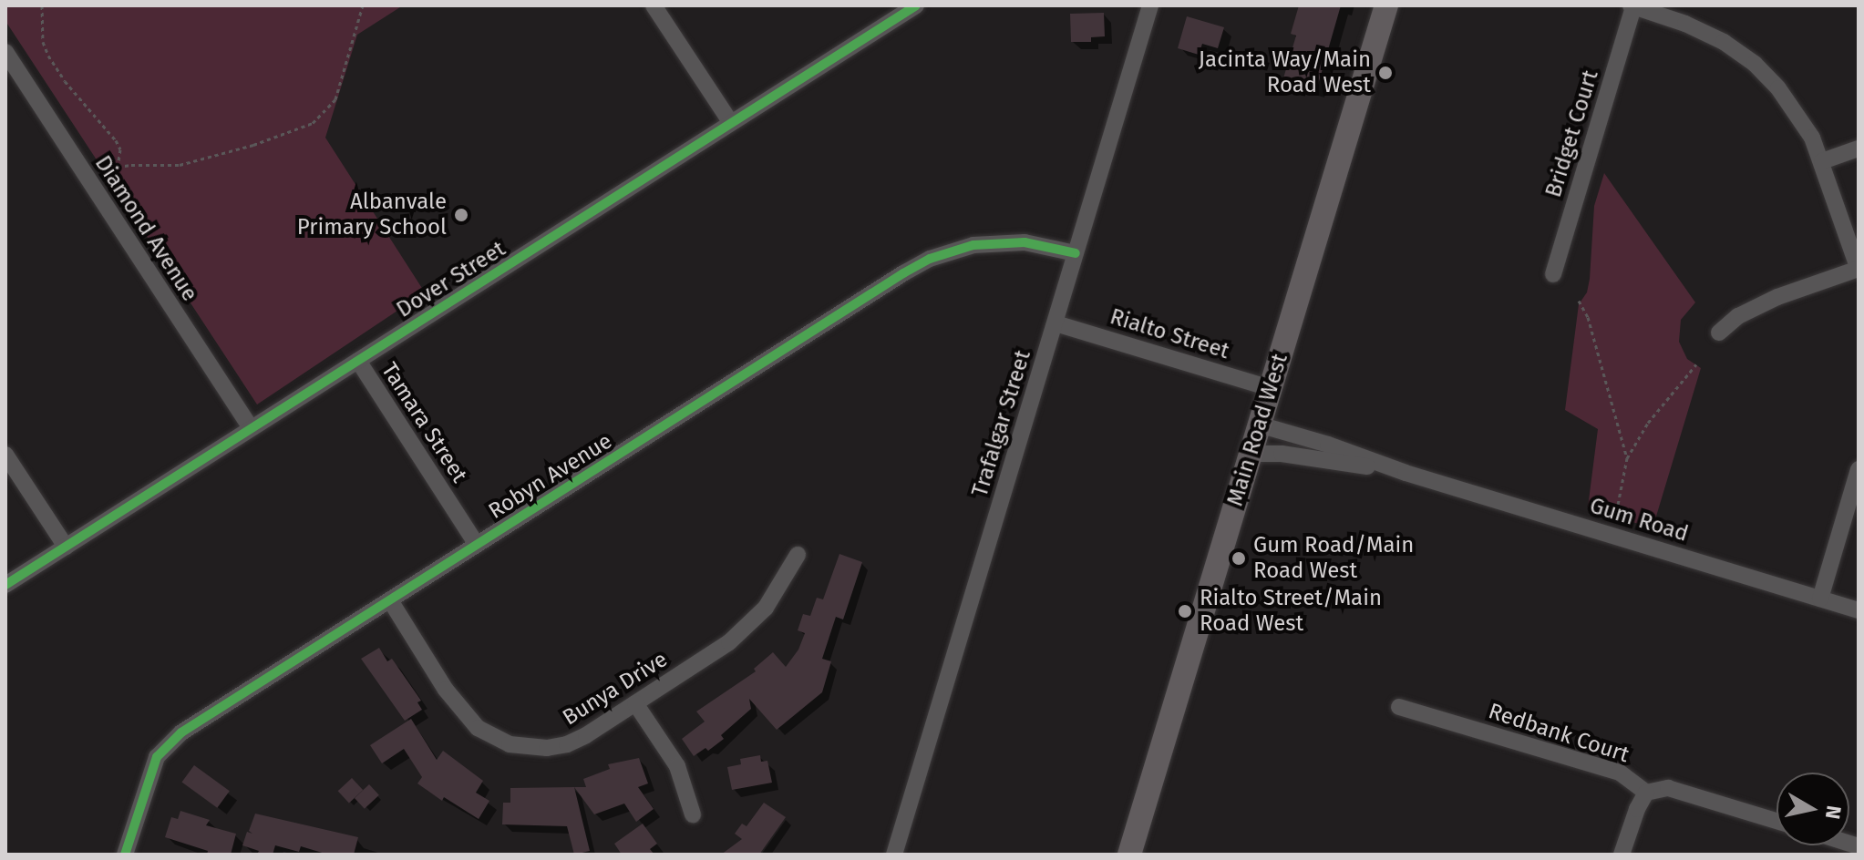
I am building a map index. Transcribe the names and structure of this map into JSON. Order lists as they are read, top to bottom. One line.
{"streets":{"street":["Bridget Court","Diamond Avenue","Dover Street","Rialto Street","Tamara Street","Trafalgar Street","Main Road West","Robyn Avenue","Gum Road","Bunya Drive","Redbank Court"]},"crossings":[["Diamond Avenue","Dover Street"],["Dover Street","Tamara Street"],["Rialto Street","Trafalgar Street"],["Rialto Street","Main Road West"],["Tamara Street","Robyn Avenue"],["Trafalgar Street","Robyn Avenue"],["Main Road West","Gum Road"],["Robyn Avenue","Bunya Drive"]],"places":["Jacinta Way/Main Road West","Albanvale Primary School","Gum Road/Main Road West","Rialto Street/Main Road West"],"north":"right"}
